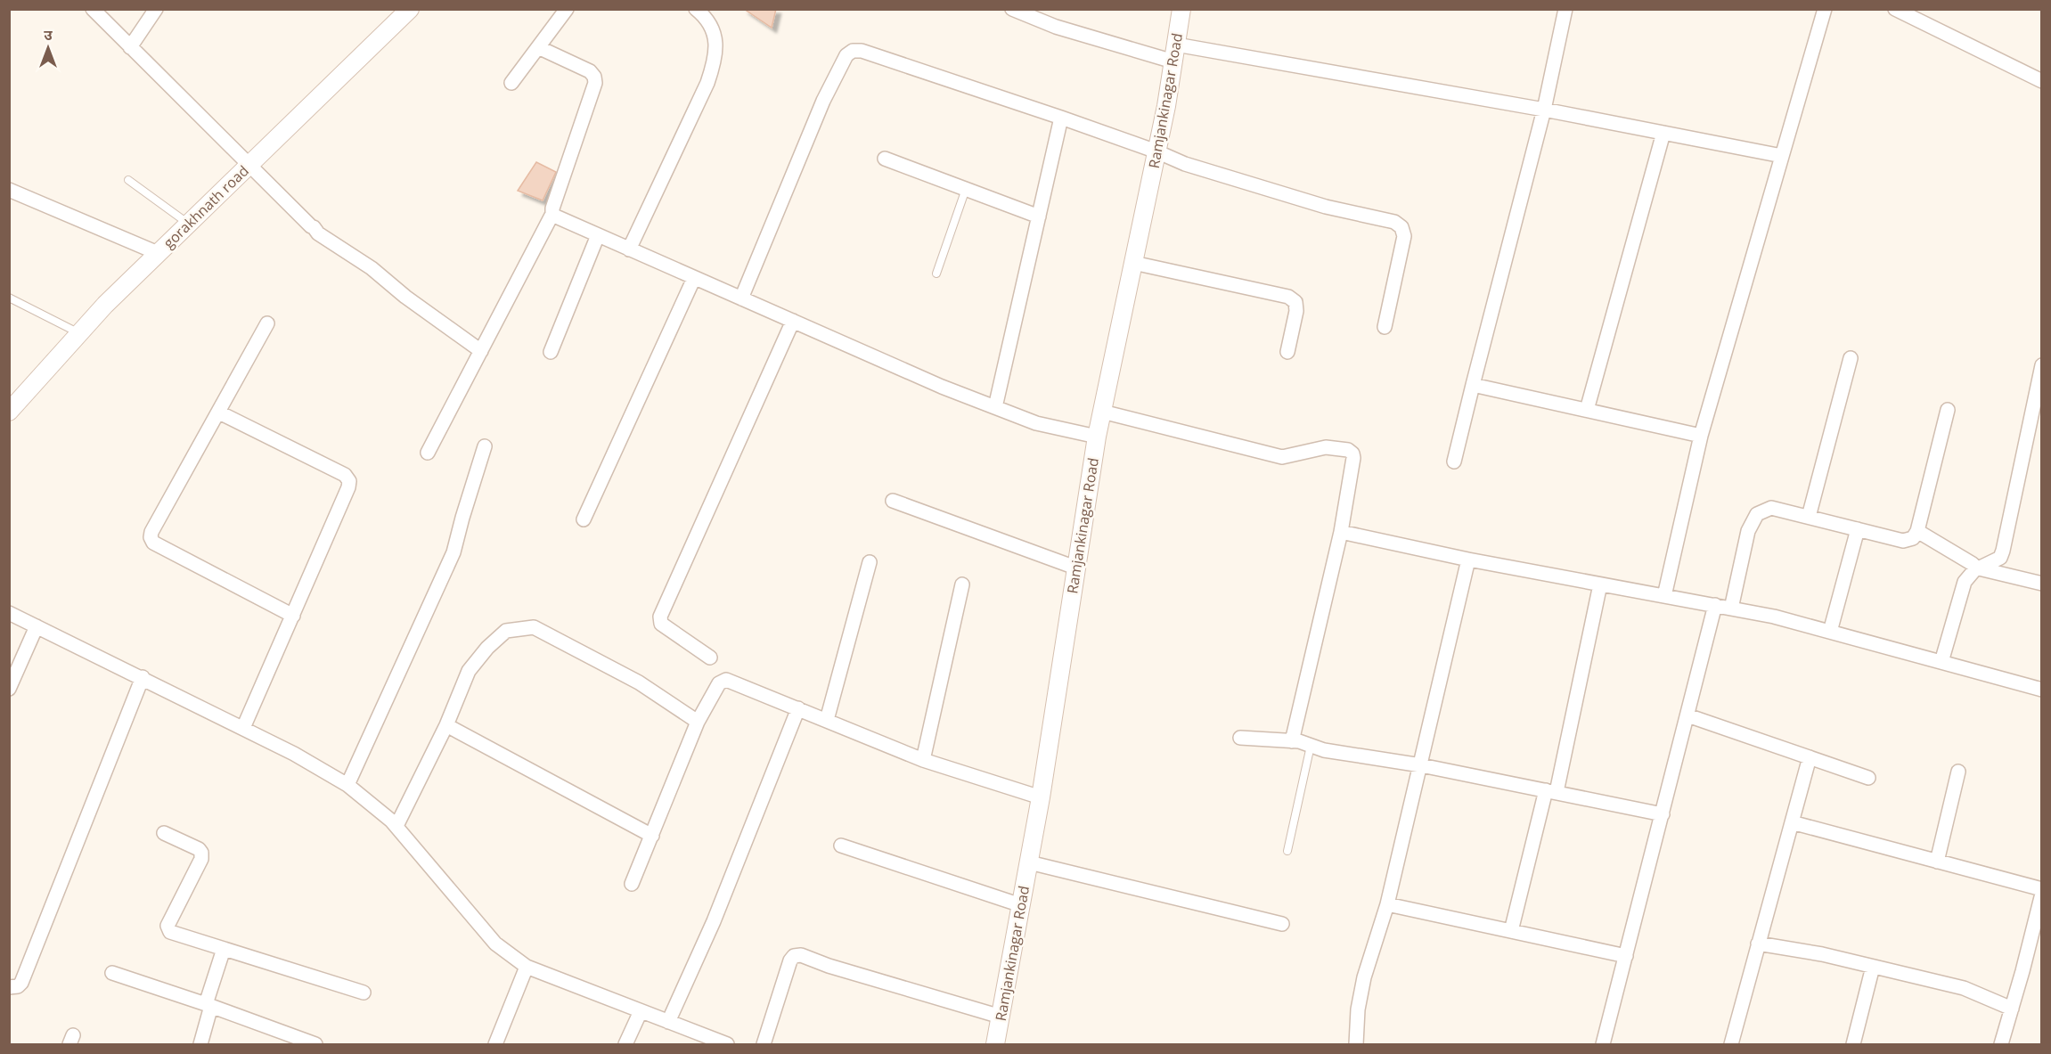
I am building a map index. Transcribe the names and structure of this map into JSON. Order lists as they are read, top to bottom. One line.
{"streets":{"street":["Ramjankinagar Road","gorakhnath road"]},"north":"top"}
